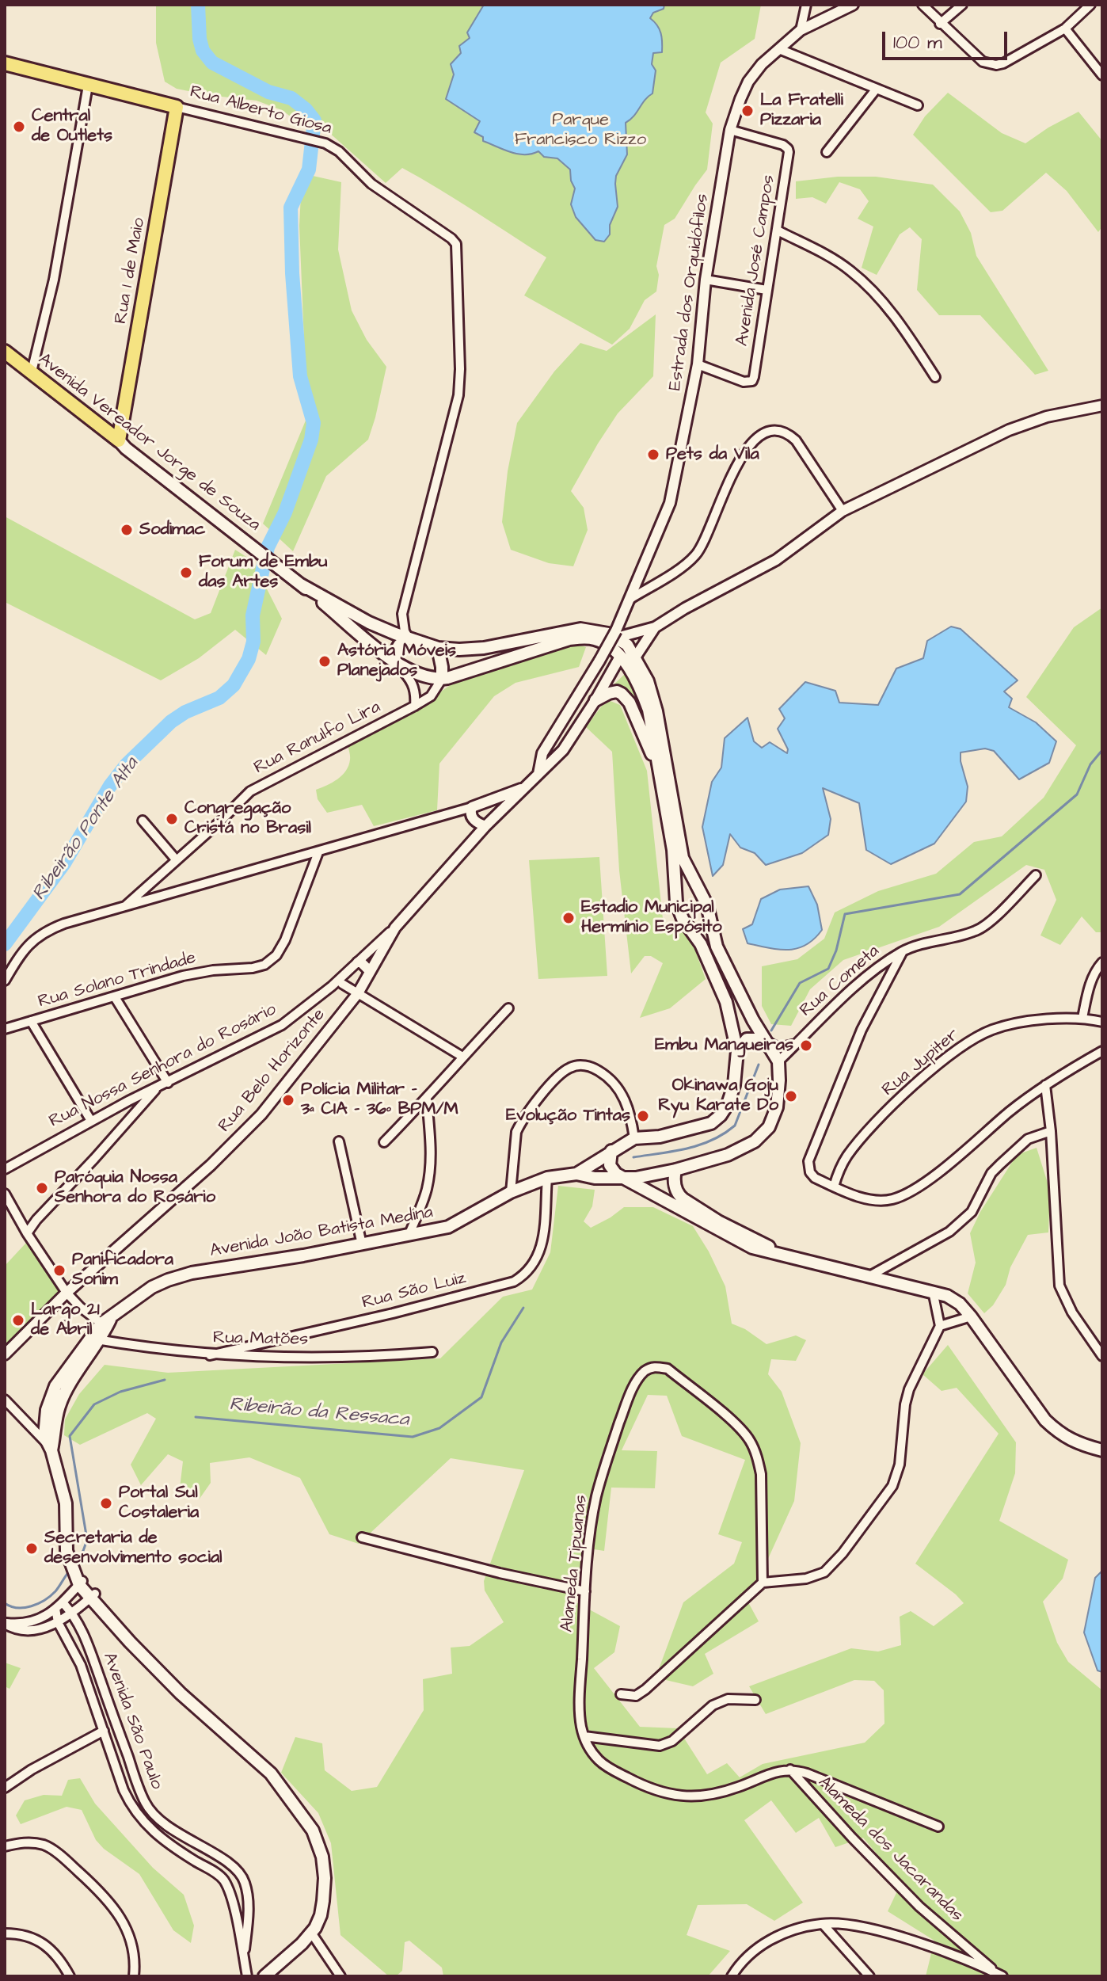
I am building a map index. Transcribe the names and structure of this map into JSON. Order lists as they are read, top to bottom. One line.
{"streets":{"main road":["Rua Alberto Giosa","Rua 1 de Maio","Avenida Vereador Jorge de Souza","Avenida João Batista Medina"],"street":["Avenida José Campos","Estrada dos Orquidófilos","Rua Ranulfo Lira","Rua Solano Trindade","Rua Cometa","Rua Jupiter","Rua Nossa Senhora do Rosário","Rua Belo Horizonte","Rua São Luiz","Rua Matões","Alameda Tipuanas","Avenida São Paulo","Alameda dos Jacarandas"]},"crossings":[["Rua Alberto Giosa","Rua 1 de Maio"],["Rua Alberto Giosa","Avenida Vereador Jorge de Souza"],["Avenida José Campos","Estrada dos Orquidófilos"],["Rua 1 de Maio","Avenida Vereador Jorge de Souza"],["Estrada dos Orquidófilos","Avenida Vereador Jorge de Souza"],["Avenida Vereador Jorge de Souza","Rua Ranulfo Lira"],["Rua Nossa Senhora do Rosário","Rua Belo Horizonte"],["Avenida João Batista Medina","Rua São Luiz"],["Avenida João Batista Medina","Rua Matões"],["Rua São Luiz","Rua Matões"],["Alameda Tipuanas","Alameda dos Jacarandas"]],"water":["Ribeirão Ponte Alta","Ribeirão da Ressaca"],"parks":["Parque Francisco Rizzo"],"places":["La Fratelli Pizzaria","Central de Outlets","Pets da Vila","Sodimac","Forum de Embu das Artes","Astória Móveis Planejados","Congregação Cristá no Brasil","Estadio Municipal Hermínio Espósito","Embu Mangueiras","Okinawa Goju Ryu Karate Do","Polícia Militar - 3ª CIA - 36º BPM/M","Evolução Tintas","Paróquia Nossa Senhora do Rosário","Panificadora Sonim","Largo 21 de Abril","Portal Sul Costaleria","Secretaria de desenvolvimento social"],"scale_bar":"100 m"}
